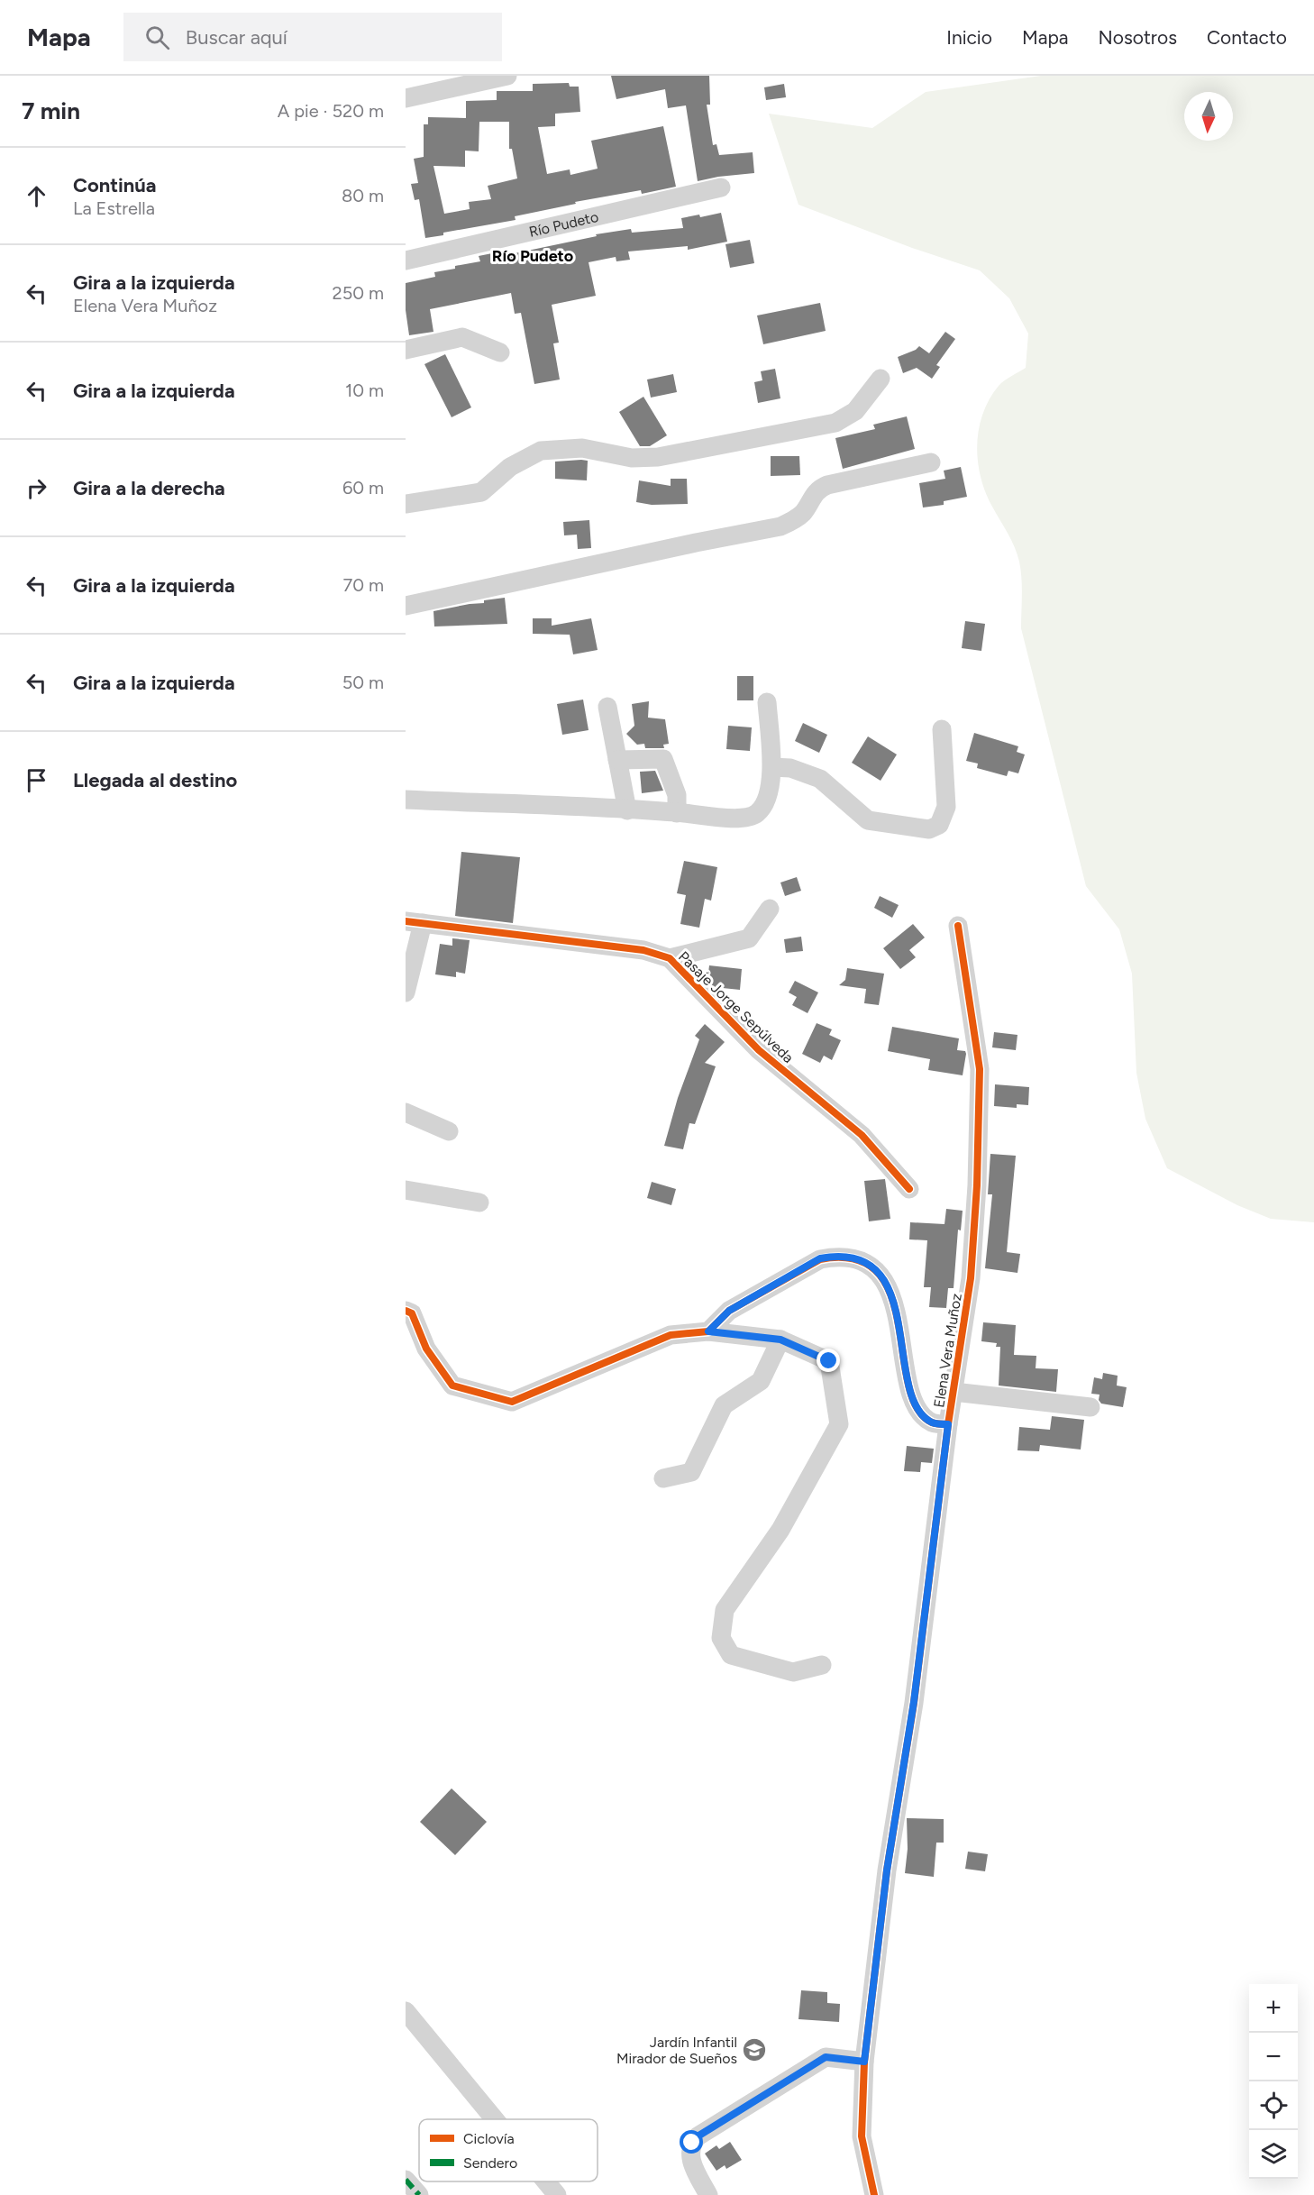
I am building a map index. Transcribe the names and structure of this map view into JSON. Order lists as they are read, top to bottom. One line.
{"streets":{"street":["Río Pudeto","Pasaje Jorge Sepúlveda","Elena Vera Muñoz"]},"districts":["Río Pudeto"],"places":{"school or university":["Jardín Infantil Mirador de Sueños"]},"legend":["Ciclovía","Sendero"],"north":"bottom","page":{"header":"Mapa","search":"Buscar aquí","nav":["Inicio","Mapa","Nosotros","Contacto"],"heading":["7 min","A pie · 520 m"],"list":[["Continúa","La Estrella","80 m"],["Gira a la izquierda","Elena Vera Muñoz","250 m"],["Gira a la izquierda","10 m"],["Gira a la derecha","60 m"],["Gira a la izquierda","70 m"],["Gira a la izquierda","50 m"],"Llegada al destino"],"map_buttons":["+","−"]}}
